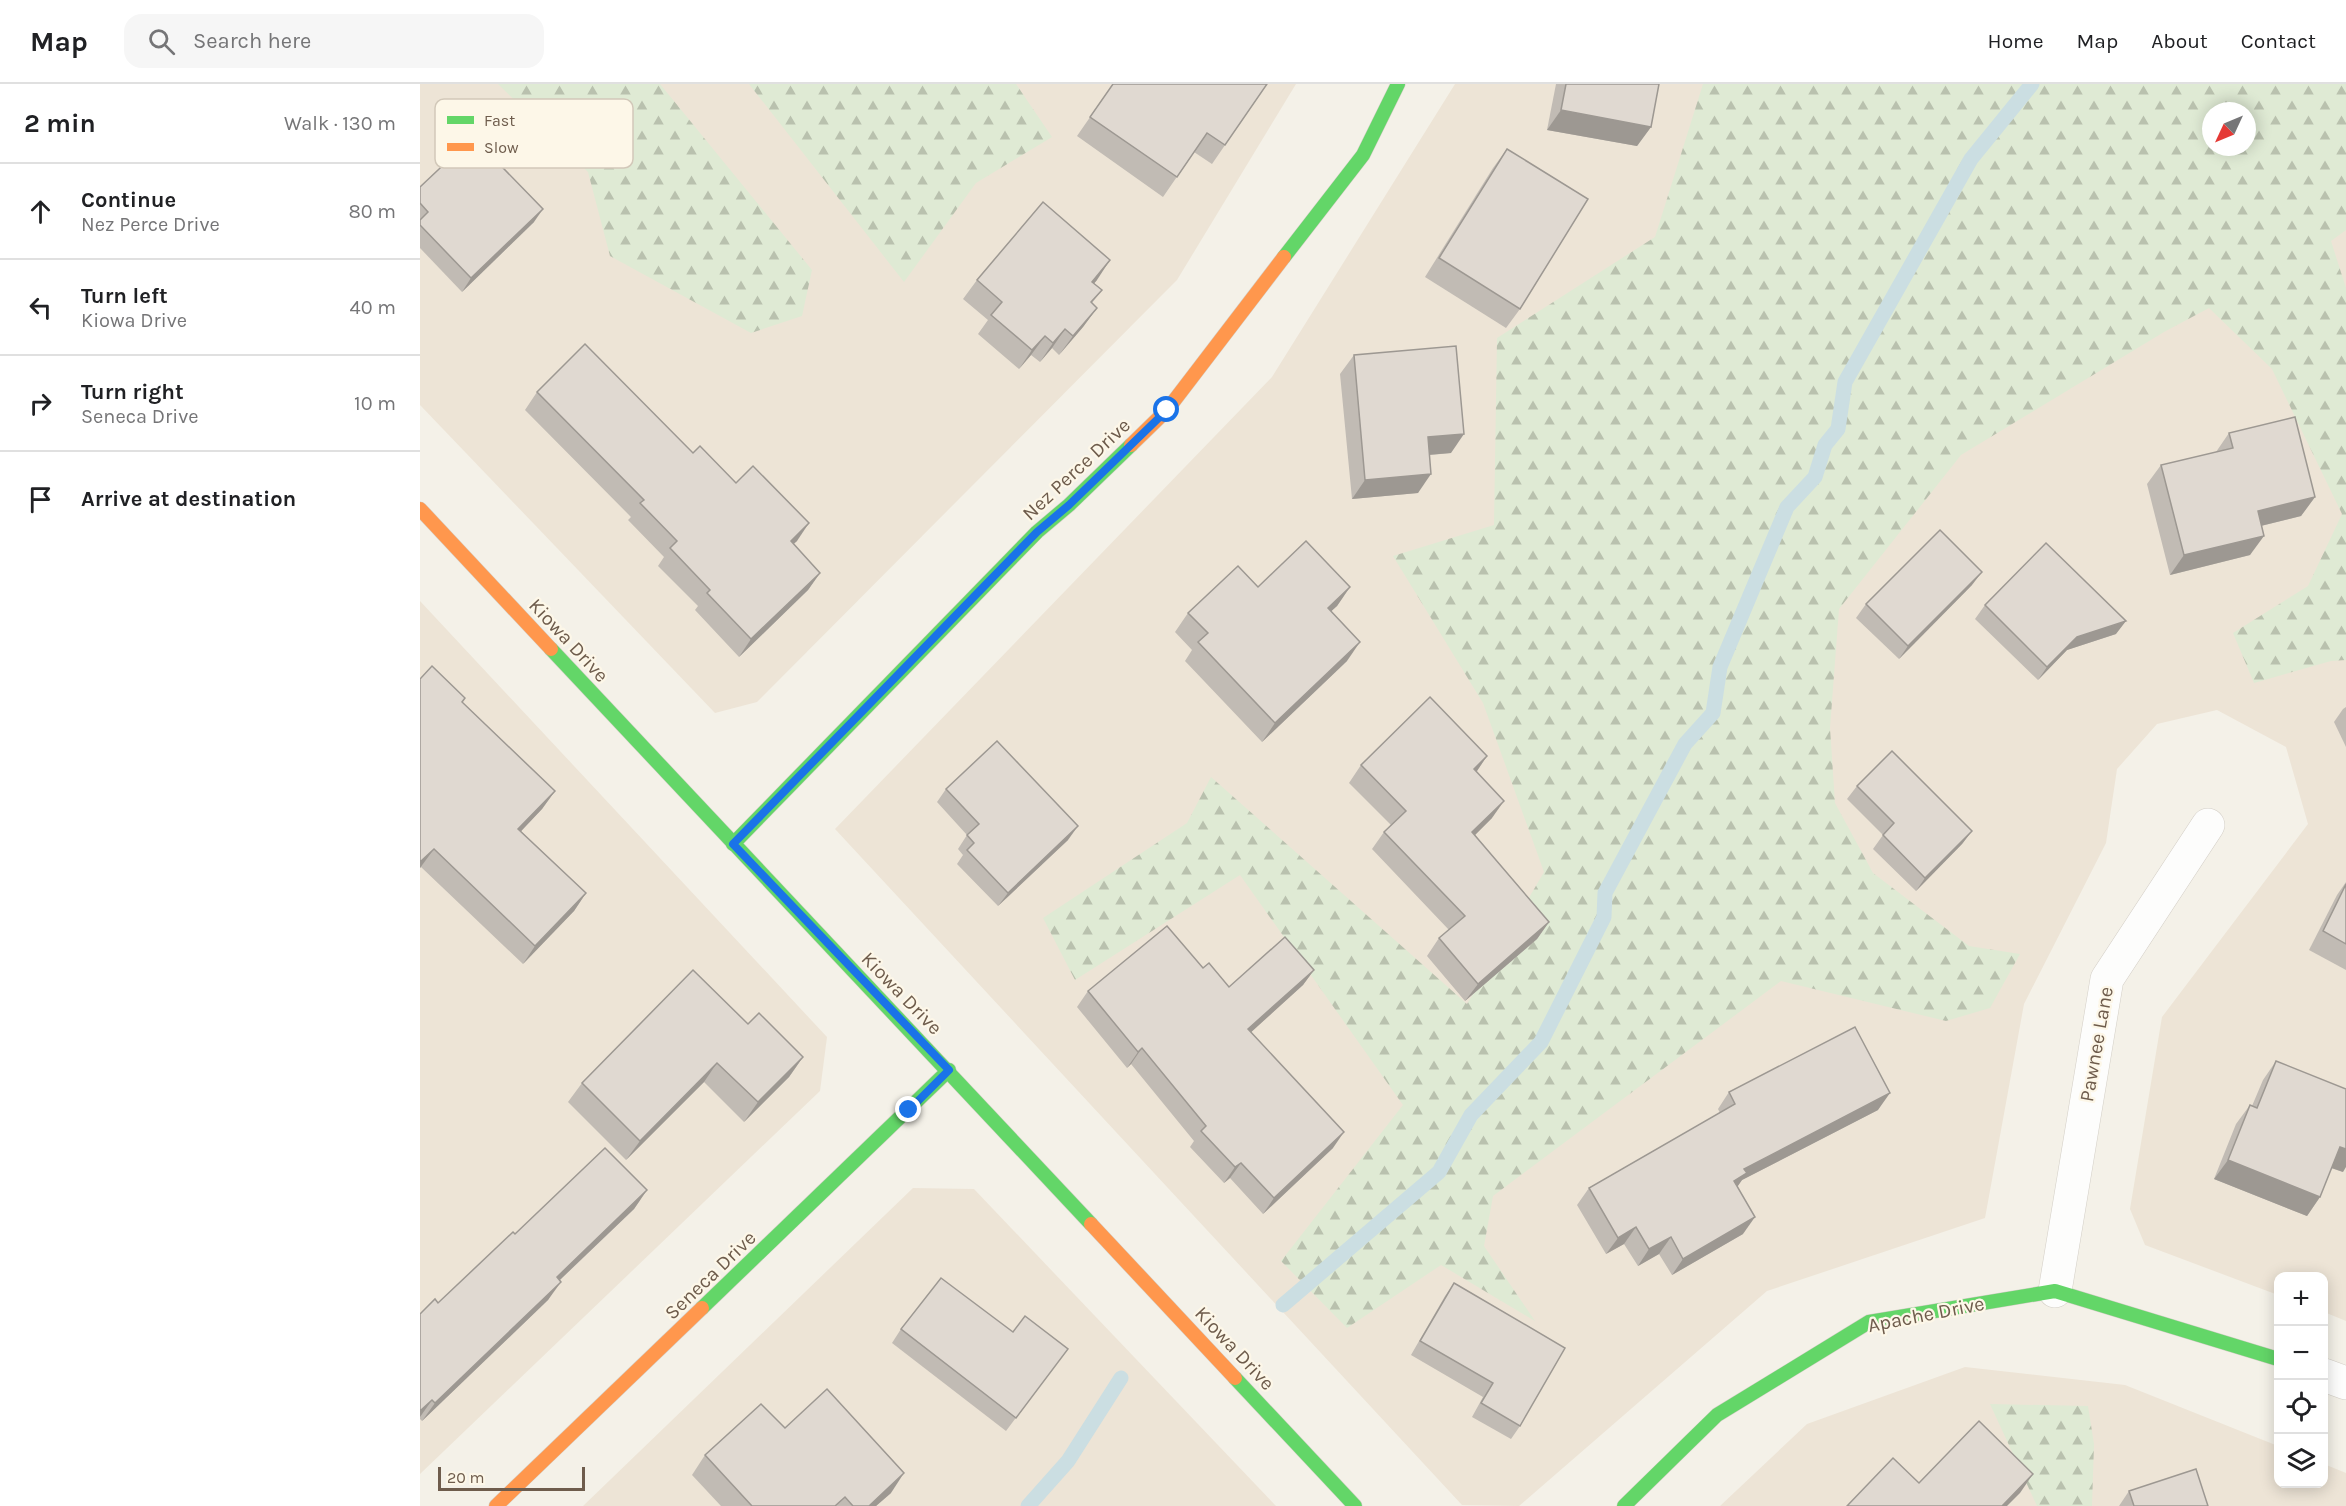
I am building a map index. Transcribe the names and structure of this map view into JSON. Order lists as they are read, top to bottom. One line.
{"streets":{"street":["Nez Perce Drive","Kiowa Drive","Pawnee Lane","Seneca Drive","Apache Drive"]},"crossings":[["Nez Perce Drive","Kiowa Drive"],["Kiowa Drive","Seneca Drive"],["Pawnee Lane","Apache Drive"]],"legend":["Fast","Slow"],"scale_bar":"20 m","north":"bottom left","page":{"header":"Map","search":"Search here","nav":["Home","Map","About","Contact"],"heading":["2 min","Walk · 130 m"],"list":[["Continue","Nez Perce Drive","80 m"],["Turn left","Kiowa Drive","40 m"],["Turn right","Seneca Drive","10 m"],"Arrive at destination"],"map_buttons":["+","−"],"scale":"20 m"}}
